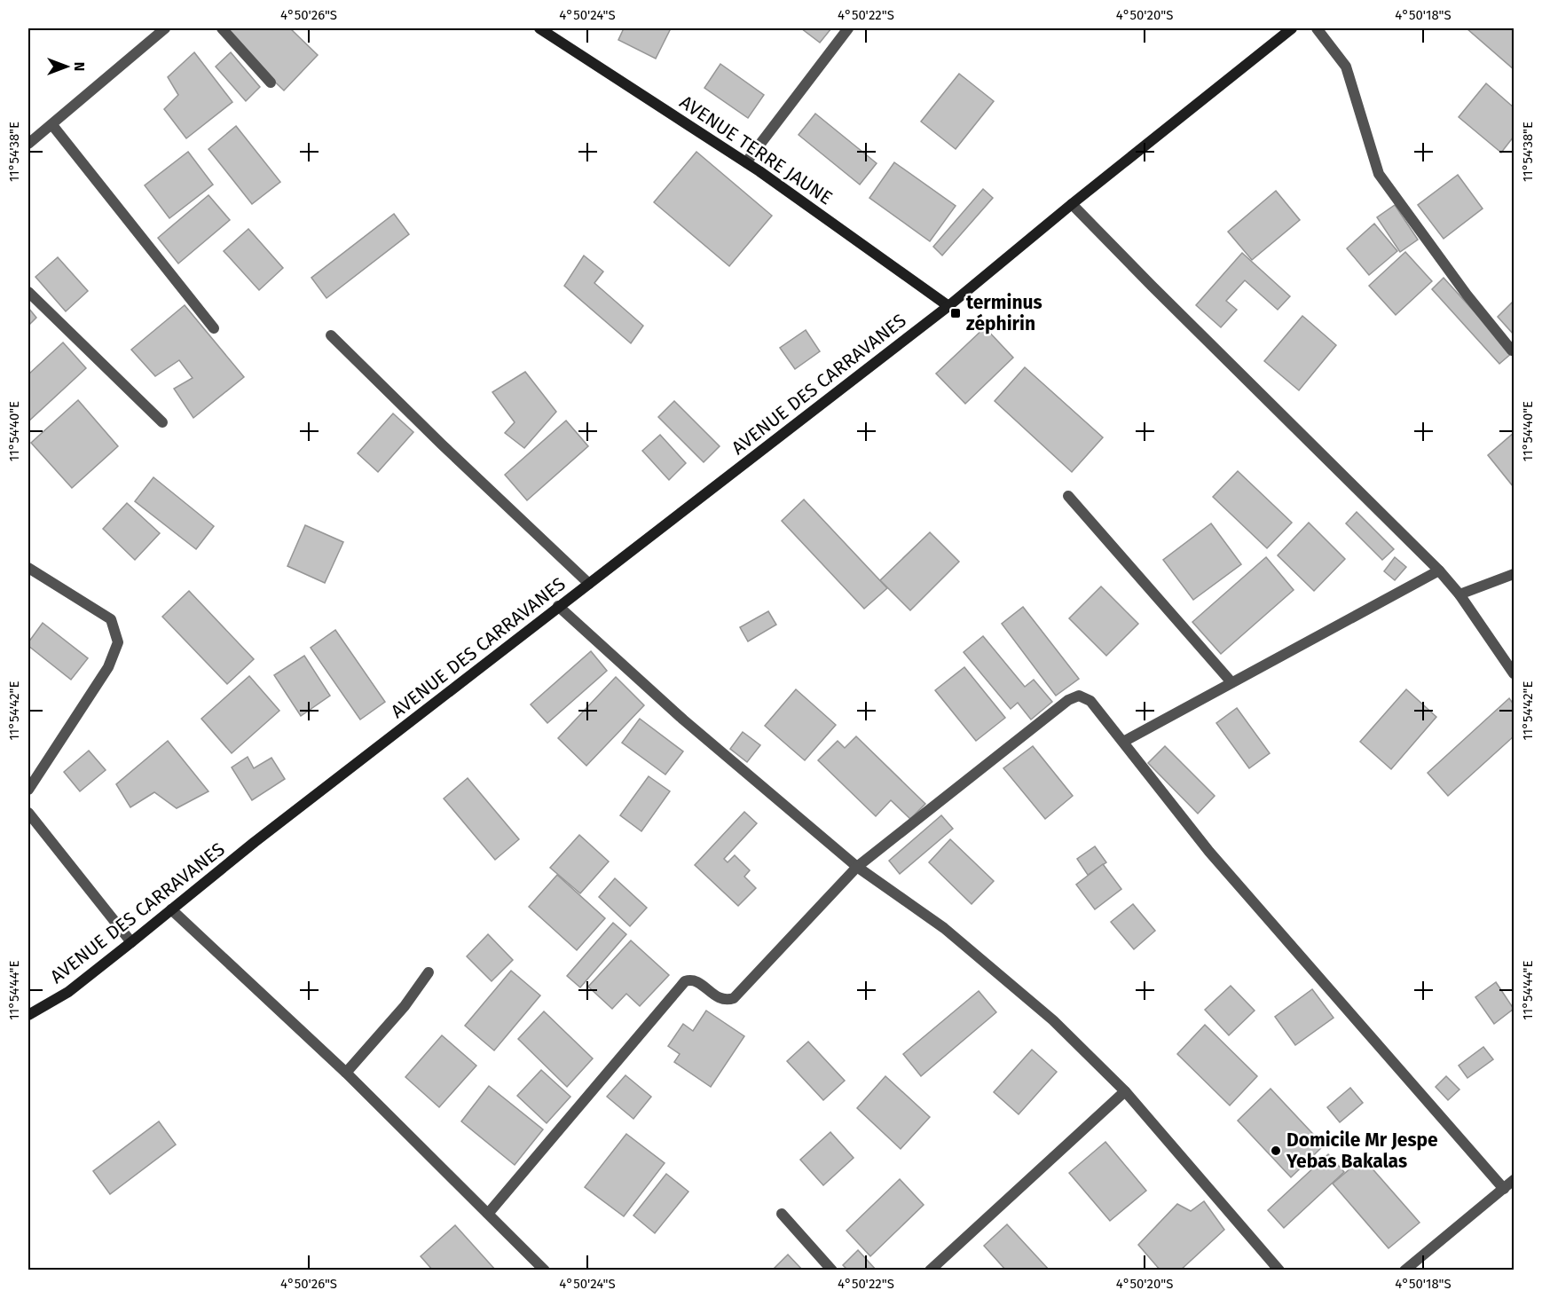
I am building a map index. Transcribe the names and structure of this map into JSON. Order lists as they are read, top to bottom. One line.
{"streets":{"street":["AVENUE TERRE JAUNE","AVENUE DES CARRAVANES"]},"crossings":[["AVENUE TERRE JAUNE","AVENUE DES CARRAVANES"]],"places":{"transit":["terminus zéphirin"],"other":["Domicile Mr Jespe Yebas Bakalas"]},"north":"right","coordinates":["4°50'26\"S","4°50'24\"S","4°50'22\"S","4°50'20\"S","4°50'18\"S","11°54'38\"E","11°54'40\"E","11°54'42\"E","11°54'44\"E"]}
